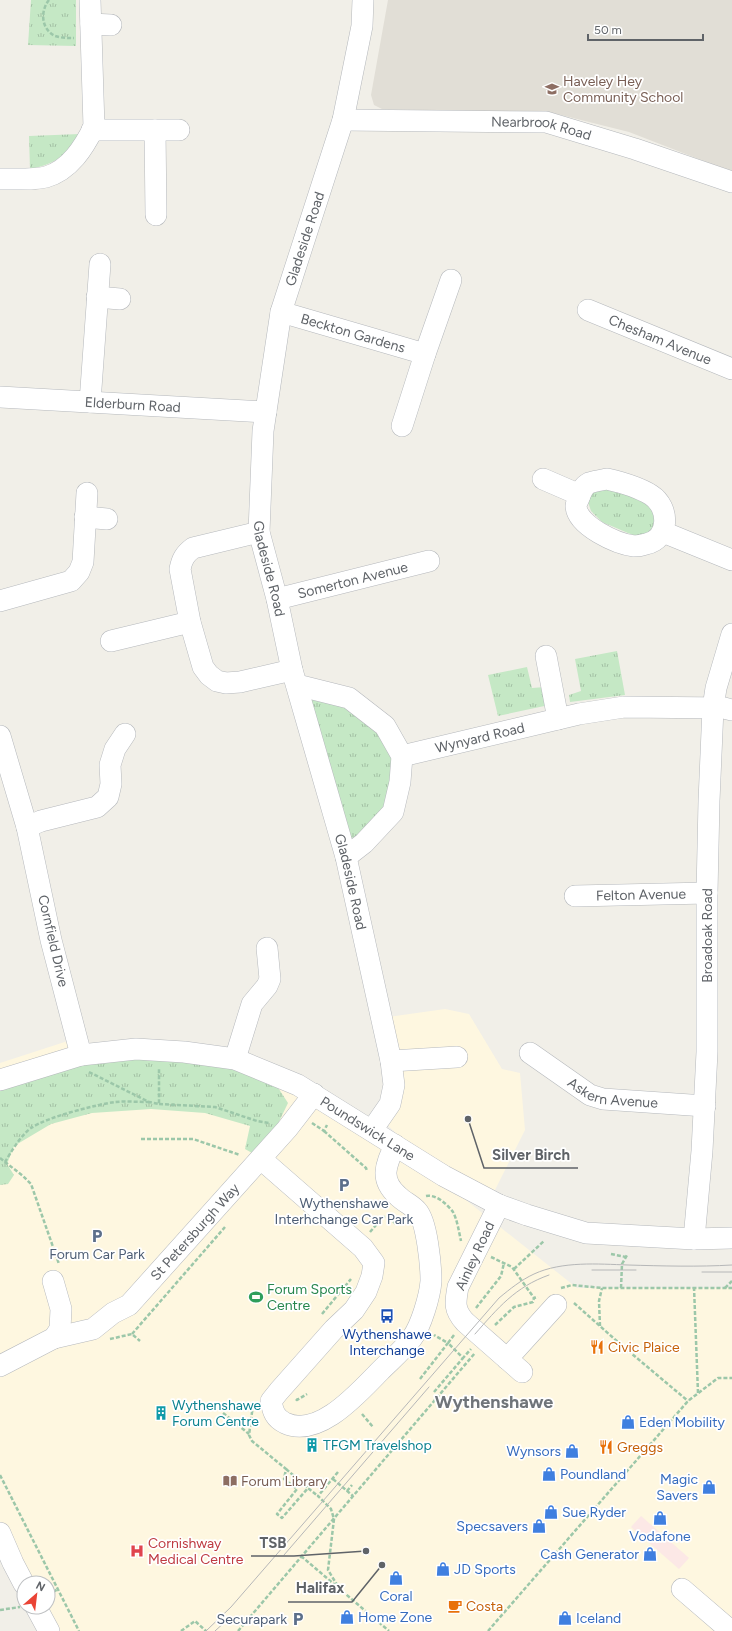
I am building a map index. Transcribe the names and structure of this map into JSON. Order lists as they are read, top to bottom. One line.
{"streets":{"street":["Nearbrook Road","Gladeside Road","Beckton Gardens","Chesham Avenue","Elderburn Road","Somerton Avenue","Wynyard Road","Felton Avenue","Broadoak Road","Cornfield Drive","Askern Avenue","Poundswick Lane","St Petersburgh Way","Ainley Road"]},"crossings":[["Nearbrook Road","Gladeside Road"],["Gladeside Road","Beckton Gardens"],["Gladeside Road","Elderburn Road"],["Gladeside Road","Somerton Avenue"],["Gladeside Road","Poundswick Lane"],["Wynyard Road","Broadoak Road"],["Felton Avenue","Broadoak Road"],["Broadoak Road","Askern Avenue"],["Broadoak Road","Poundswick Lane"],["Cornfield Drive","Poundswick Lane"],["Poundswick Lane","St Petersburgh Way"],["Poundswick Lane","Ainley Road"]],"districts":["Wythenshawe"],"places":{"school or university":["Haveley Hey Community School"],"other":["Silver Birch","TSB","Halifax"],"parking":["Wythenshawe Interhchange Car Park","Forum Car Park","Securapark"],"sports":["Forum Sports Centre"],"bus stop":["Wythenshawe Interchange"],"restaurant":["Civic Plaice","Greggs"],"building":["Wythenshawe Forum Centre","TFGM Travelshop"],"shop":["Eden Mobility","Wynsors","Poundland","Magic Savers","Sue Ryder","Vodafone","Specsavers","Cash Generator","JD Sports","Coral","Home Zone","Iceland"],"library":["Forum Library"],"hospital":["Cornishway Medical Centre"],"cafe":["Costa"]},"scale_bar":"50 m","north":"top right"}
